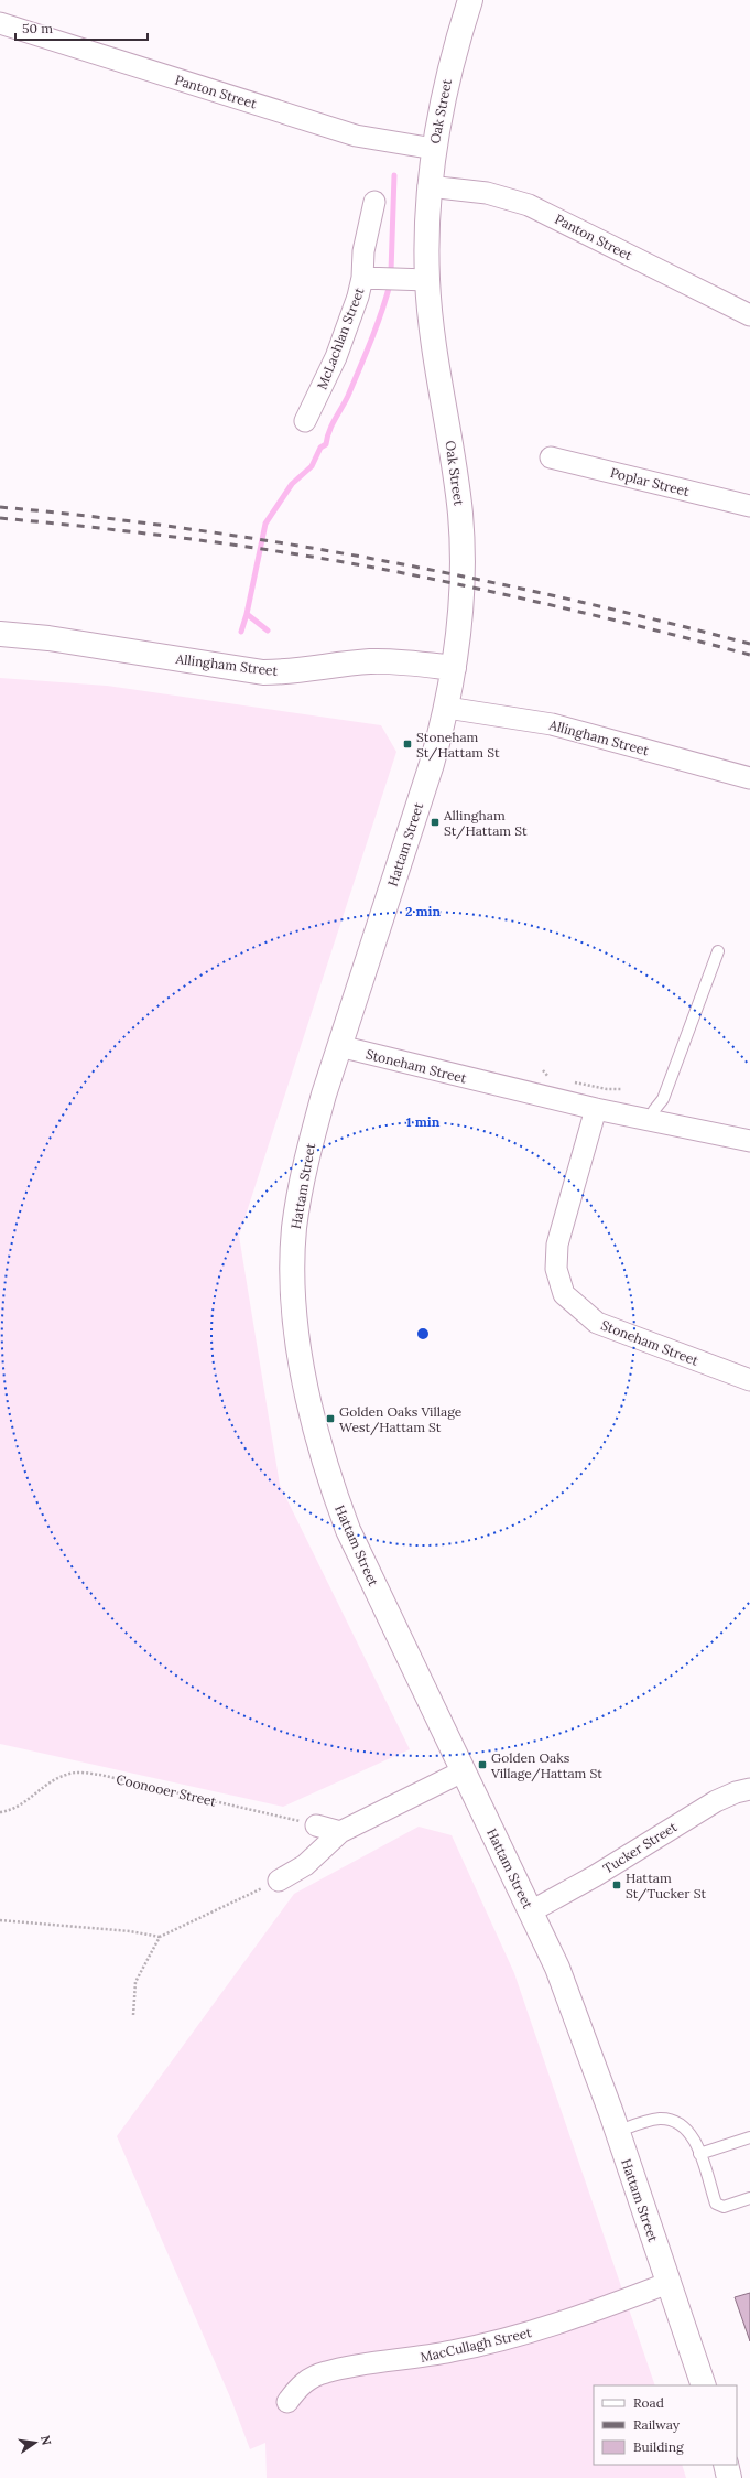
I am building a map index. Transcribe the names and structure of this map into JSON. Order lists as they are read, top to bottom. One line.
{"streets":{"main road":["Oak Street","Allingham Street","Hattam Street"],"street":["Panton Street","McLachlan Street","Poplar Street","Stoneham Street","Tucker Street","MacCullagh Street"],"path":["Coonooer Street"]},"crossings":[["Panton Street","Oak Street"],["Oak Street","Allingham Street"],["Oak Street","Hattam Street"],["Allingham Street","Hattam Street"],["Hattam Street","Stoneham Street"],["Hattam Street","Tucker Street"],["Hattam Street","MacCullagh Street"]],"places":{"transit":["Stoneham St/Hattam St","Allingham St/Hattam St","Golden Oaks Village West/Hattam St","Golden Oaks Village/Hattam St","Hattam St/Tucker St"]},"legend":["Road","Railway","Building"],"scale_bar":"50 m","north":"right","rings":["2 min","1 min"]}
